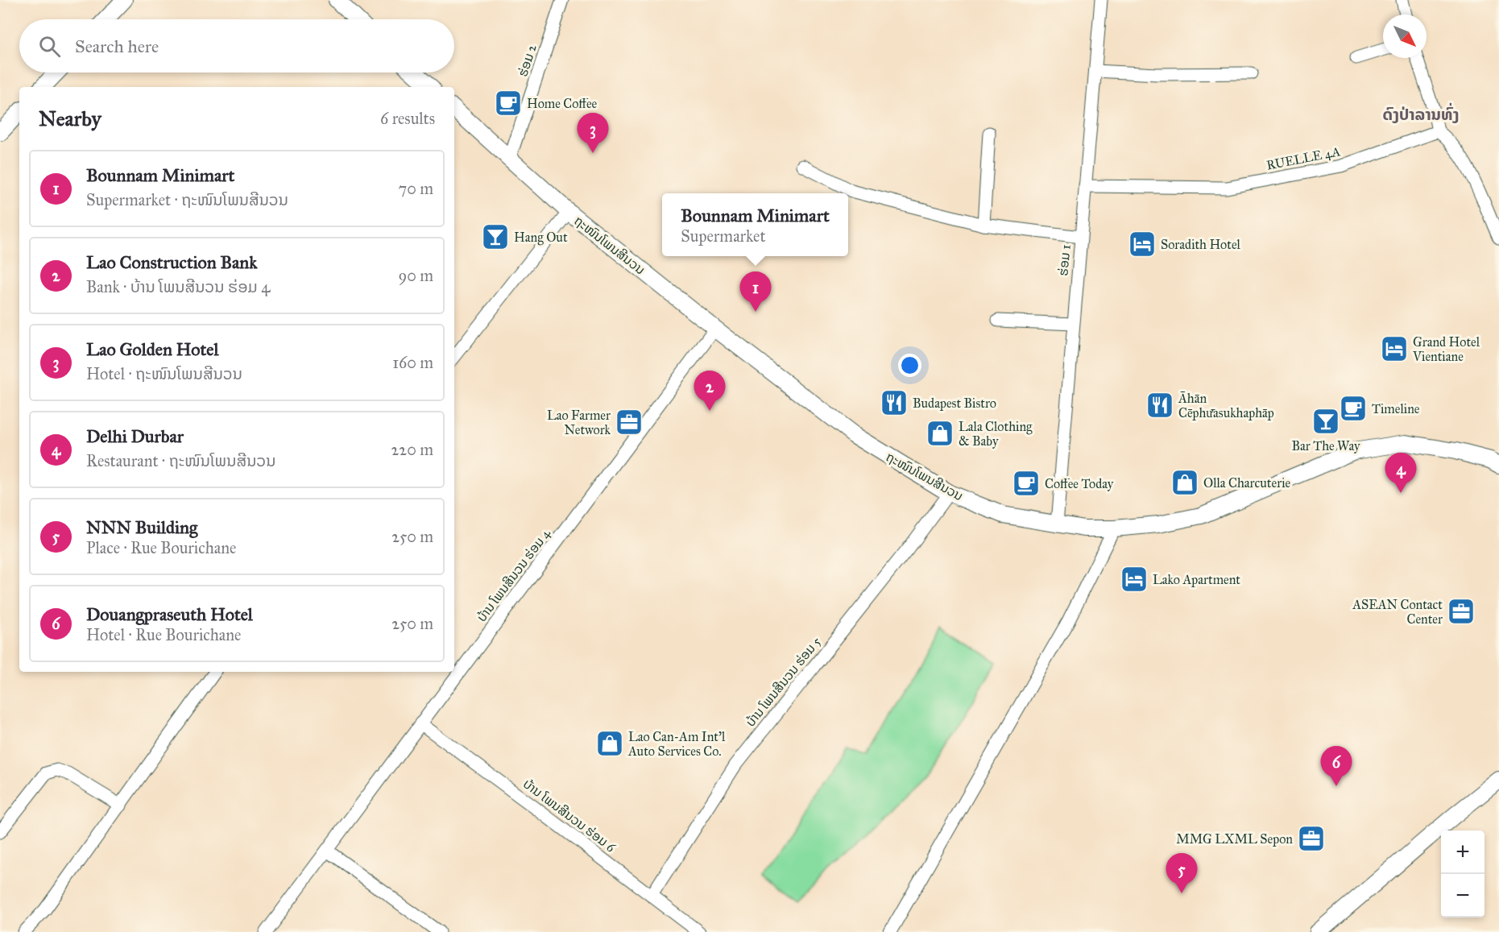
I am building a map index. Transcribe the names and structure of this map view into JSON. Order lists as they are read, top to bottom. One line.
{"streets":{"street":["ຮ່ອມ 2","RUELLE 4A","ຖະໜົນໂພນສີນວນ","ຮ່ອມ 1","ບ້ານ ໂພນສີນວນ ຮ່ອມ 4","ບ້ານ ໂພນສີນວນ ຮ່ອມ 5","ບ້ານ ໂພນສີນວນ ຮ່ອມ 6"]},"crossings":[["ຮ່ອມ 2","ຖະໜົນໂພນສີນວນ"],["RUELLE 4A","ຮ່ອມ 1"],["ຖະໜົນໂພນສີນວນ","ຮ່ອມ 1"],["ຖະໜົນໂພນສີນວນ","ບ້ານ ໂພນສີນວນ ຮ່ອມ 4"],["ຖະໜົນໂພນສີນວນ","ບ້ານ ໂພນສີນວນ ຮ່ອມ 5"],["ບ້ານ ໂພນສີນວນ ຮ່ອມ 4","ບ້ານ ໂພນສີນວນ ຮ່ອມ 6"],["ບ້ານ ໂພນສີນວນ ຮ່ອມ 5","ບ້ານ ໂພນສີນວນ ຮ່ອມ 6"]],"districts":["ດົງປ່າລານທົ່ງ"],"places":{"cafe":["Home Coffee","Timeline","Coffee Today"],"bar":["Hang Out","Bar The Way"],"hotel":["Soradith Hotel","Grand Hotel Vientiane","Lako Apartment"],"restaurant":["Budapest Bistro","Āhān Cēphư̄asukhaphāp"],"office":["Lao Farmer Network","ASEAN Contact Center","MMG LXML Sepon"],"shop":["Lala Clothing & Baby","Olla Charcuterie","Lao Can-Am Int'l Auto Services Co."]},"north":"bottom right","page":{"search":"Search here","heading":["Nearby","6 results"],"pins":["3","1","2","4","6","5"],"list":[{"mark":"1","name":"Bounnam Minimart","note":"Supermarket · ຖະໜົນໂພນສີນວນ","value":"70 m"},{"mark":"2","name":"Lao Construction Bank","note":"Bank · ບ້ານ ໂພນສີນວນ ຮ່ອມ 4","value":"90 m"},{"mark":"3","name":"Lao Golden Hotel","note":"Hotel · ຖະໜົນໂພນສີນວນ","value":"160 m"},{"mark":"4","name":"Delhi Durbar","note":"Restaurant · ຖະໜົນໂພນສີນວນ","value":"220 m"},{"mark":"5","name":"NNN Building","note":"Place · Rue Bourichane","value":"250 m"},{"mark":"6","name":"Douangpraseuth Hotel","note":"Hotel · Rue Bourichane","value":"250 m"}],"popup":["Bounnam Minimart","Supermarket"],"map_buttons":["+","−"]}}
